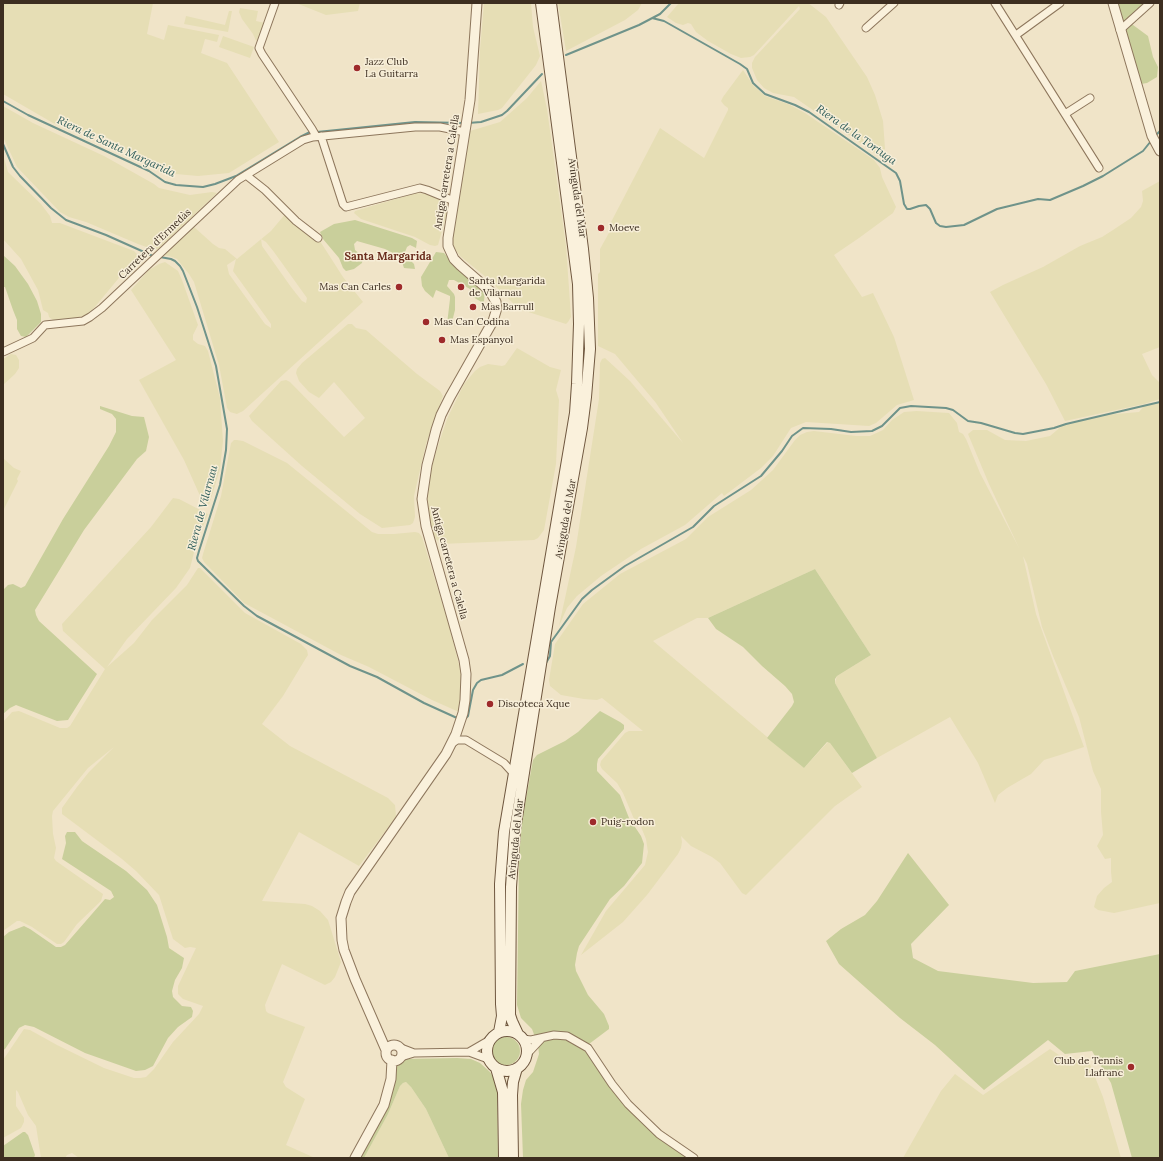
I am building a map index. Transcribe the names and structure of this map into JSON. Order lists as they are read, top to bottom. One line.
{"streets":{"main road":["Avinguda del Mar"],"street":["Antiga carretera a Calella","Carretera d'Ermedàs"]},"crossings":[["Antiga carretera a Calella","Carretera d'Ermedàs"]],"districts":["Santa Margarida"],"water":["Riera de la Tortuga","Riera de Santa Margarida","Riera de Vilarnau"],"places":["Jazz Club La Guitarra","Moeve","Mas Can Carles","Santa Margarida de Vilarnau","Mas Barrull","Mas Can Codina","Mas Espanyol","Discoteca Xque","Puig-rodon","Club de Tennis Llafranc"]}
